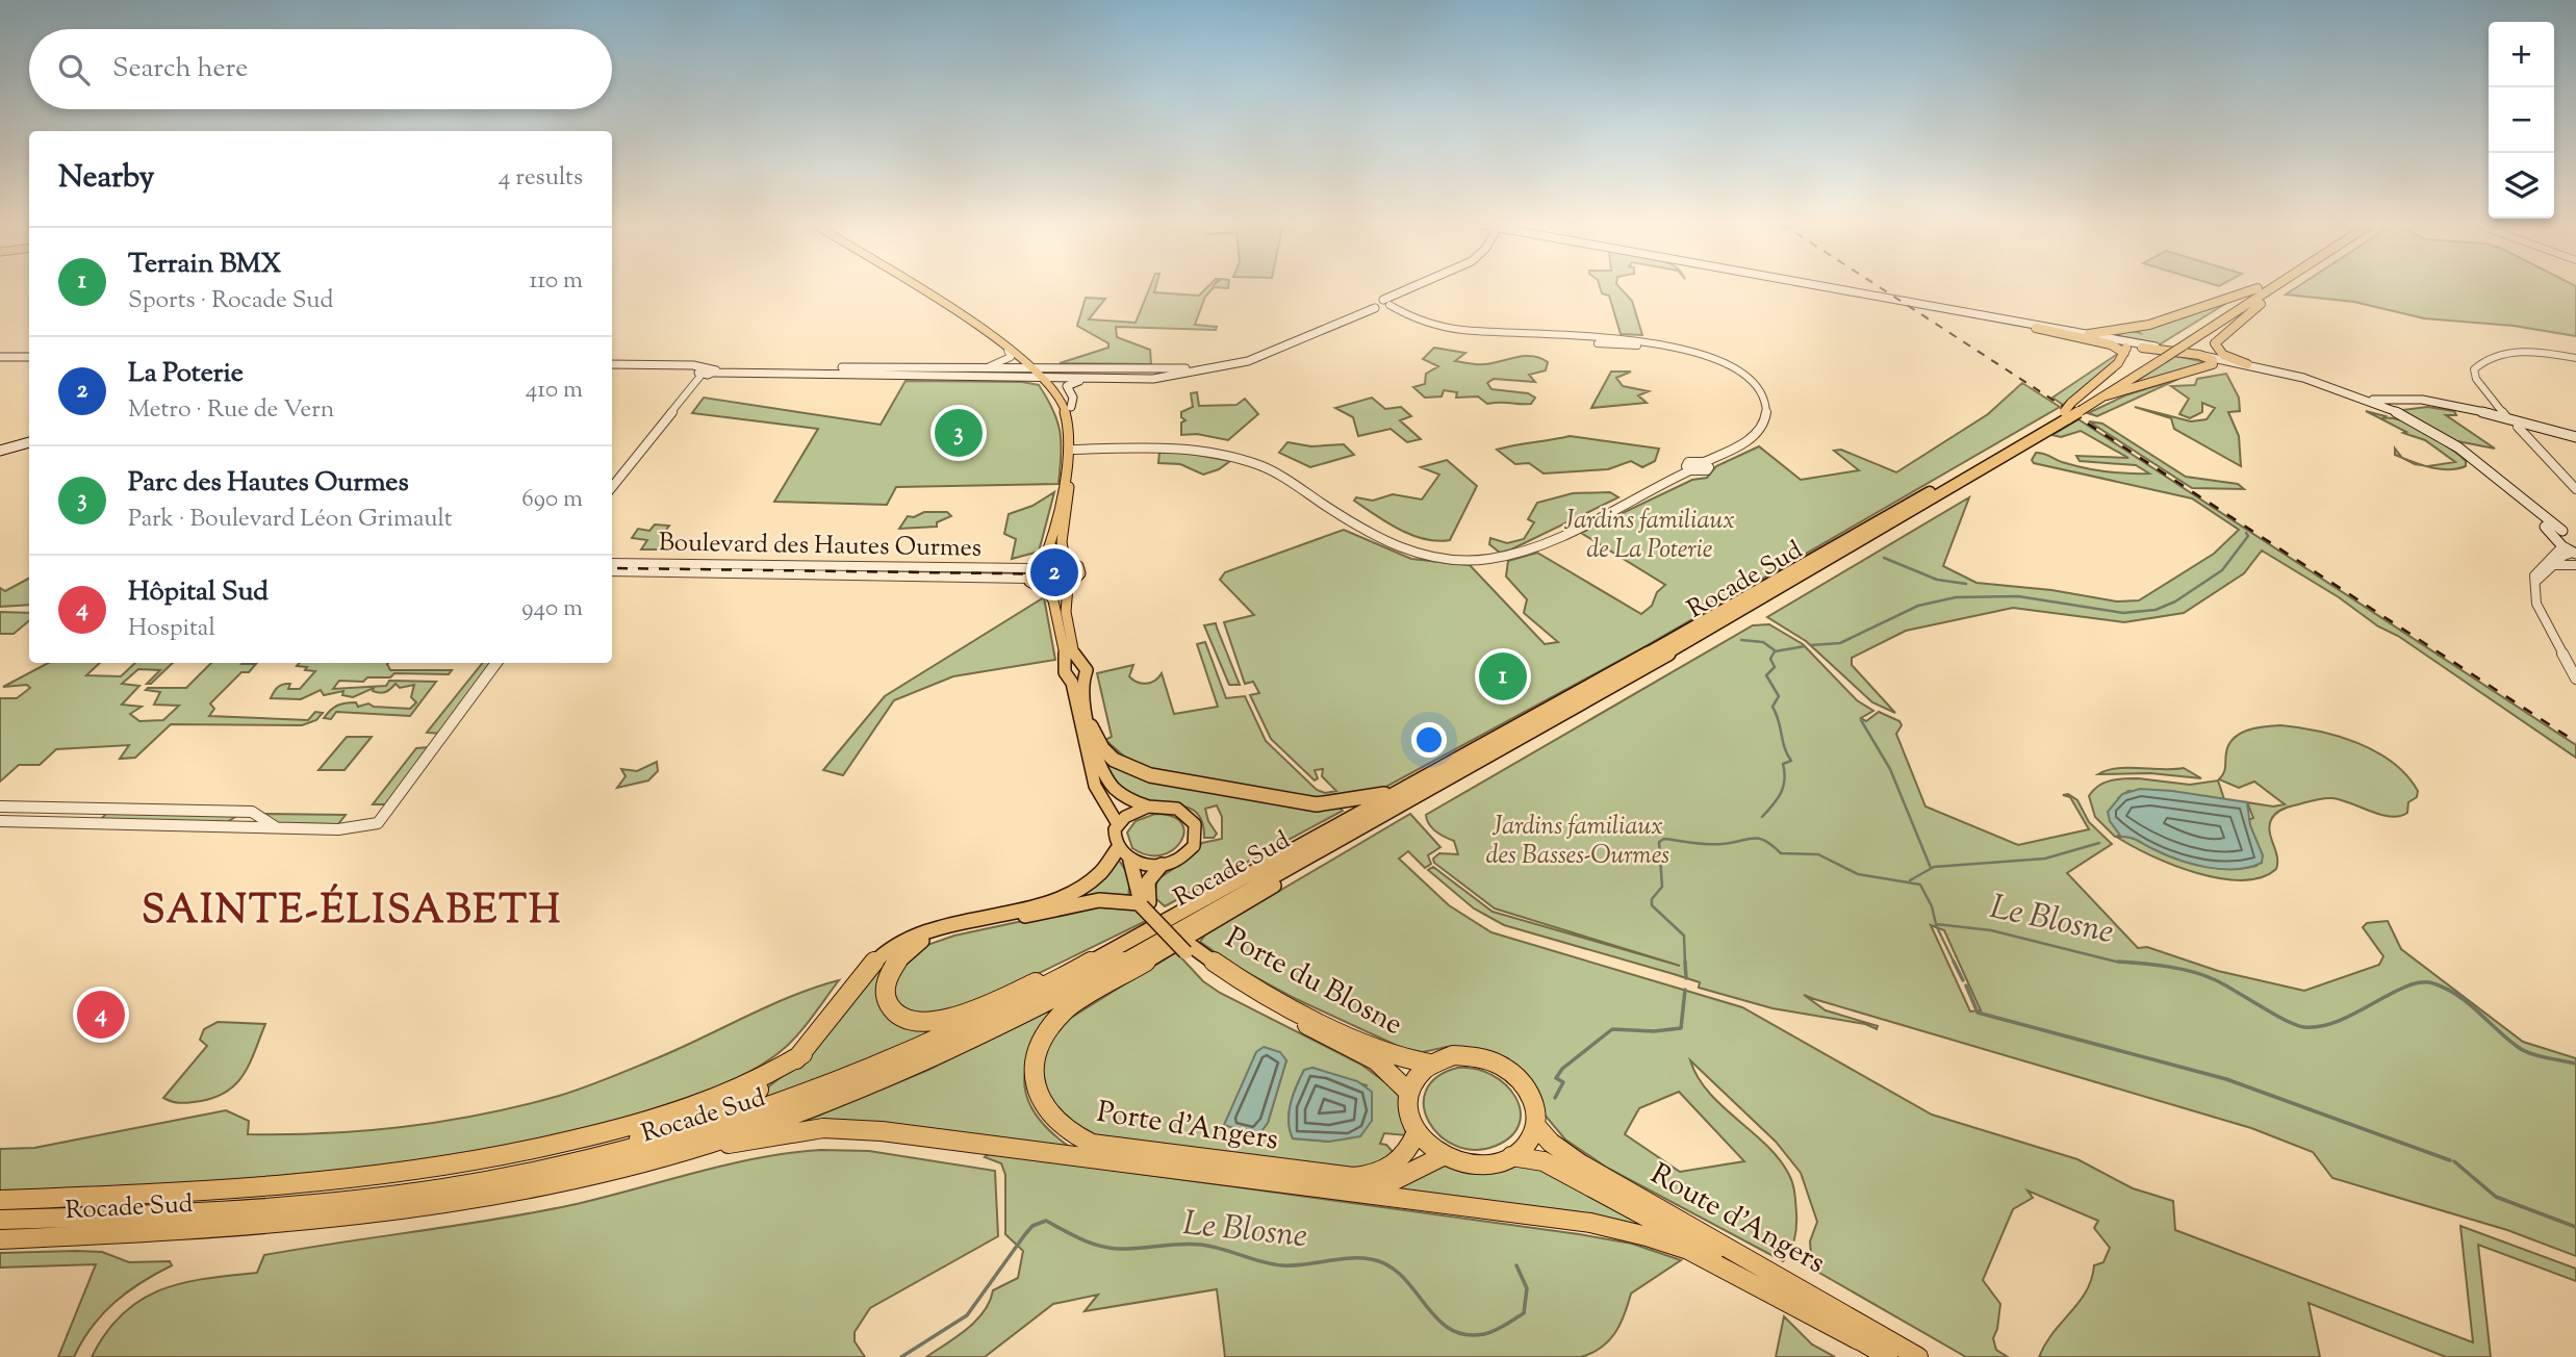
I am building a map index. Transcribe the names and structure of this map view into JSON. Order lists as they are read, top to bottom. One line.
{"streets":{"highway":["Rocade Sud","Porte du Blosne","Porte d'Angers","Route d'Angers"],"street":["Boulevard des Hautes Ourmes"]},"crossings":[["Rocade Sud","Porte d'Angers"],["Porte du Blosne","Porte d'Angers"],["Porte du Blosne","Route d'Angers"],["Porte d'Angers","Route d'Angers"]],"districts":["SAINTE-ÉLISABETH"],"water":["Le Blosne"],"parks":["Jardins familiaux de La Poterie","Jardins familiaux des Basses-Ourmes"],"page":{"map_buttons":["+","−"],"search":"Search here","heading":["Nearby","4 results"],"list":[{"mark":"1","name":"Terrain BMX","note":"Sports · Rocade Sud","value":"110 m"},{"mark":"2","name":"La Poterie","note":"Metro · Rue de Vern","value":"410 m"},{"mark":"3","name":"Parc des Hautes Ourmes","note":"Park · Boulevard Léon Grimault","value":"690 m"},{"mark":"4","name":"Hôpital Sud","note":"Hospital","value":"940 m"}],"pins":["3","2","1","4"]}}
